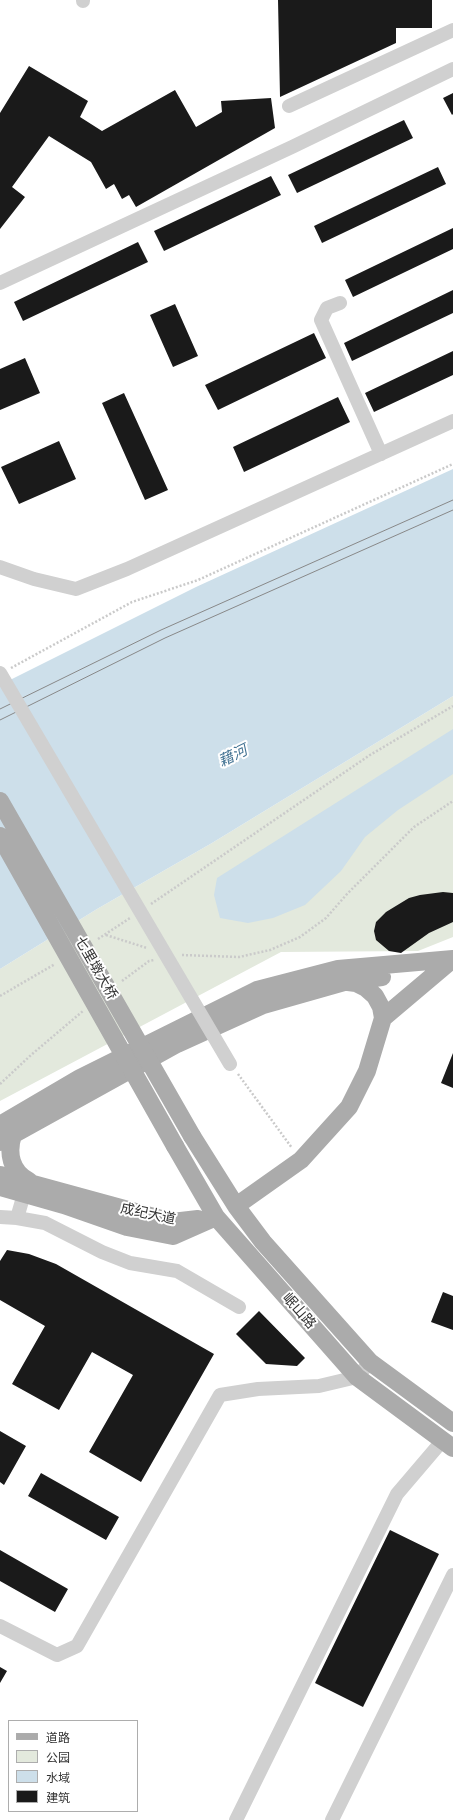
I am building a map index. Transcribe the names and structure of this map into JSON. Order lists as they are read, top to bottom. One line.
{"streets":{"main road":["七里墩大桥","成纪大道","岷山路"]},"crossings":[["七里墩大桥","岷山路"],["成纪大道","岷山路"]],"water":["藉河"],"legend":["道路","公园","水域","建筑"]}
